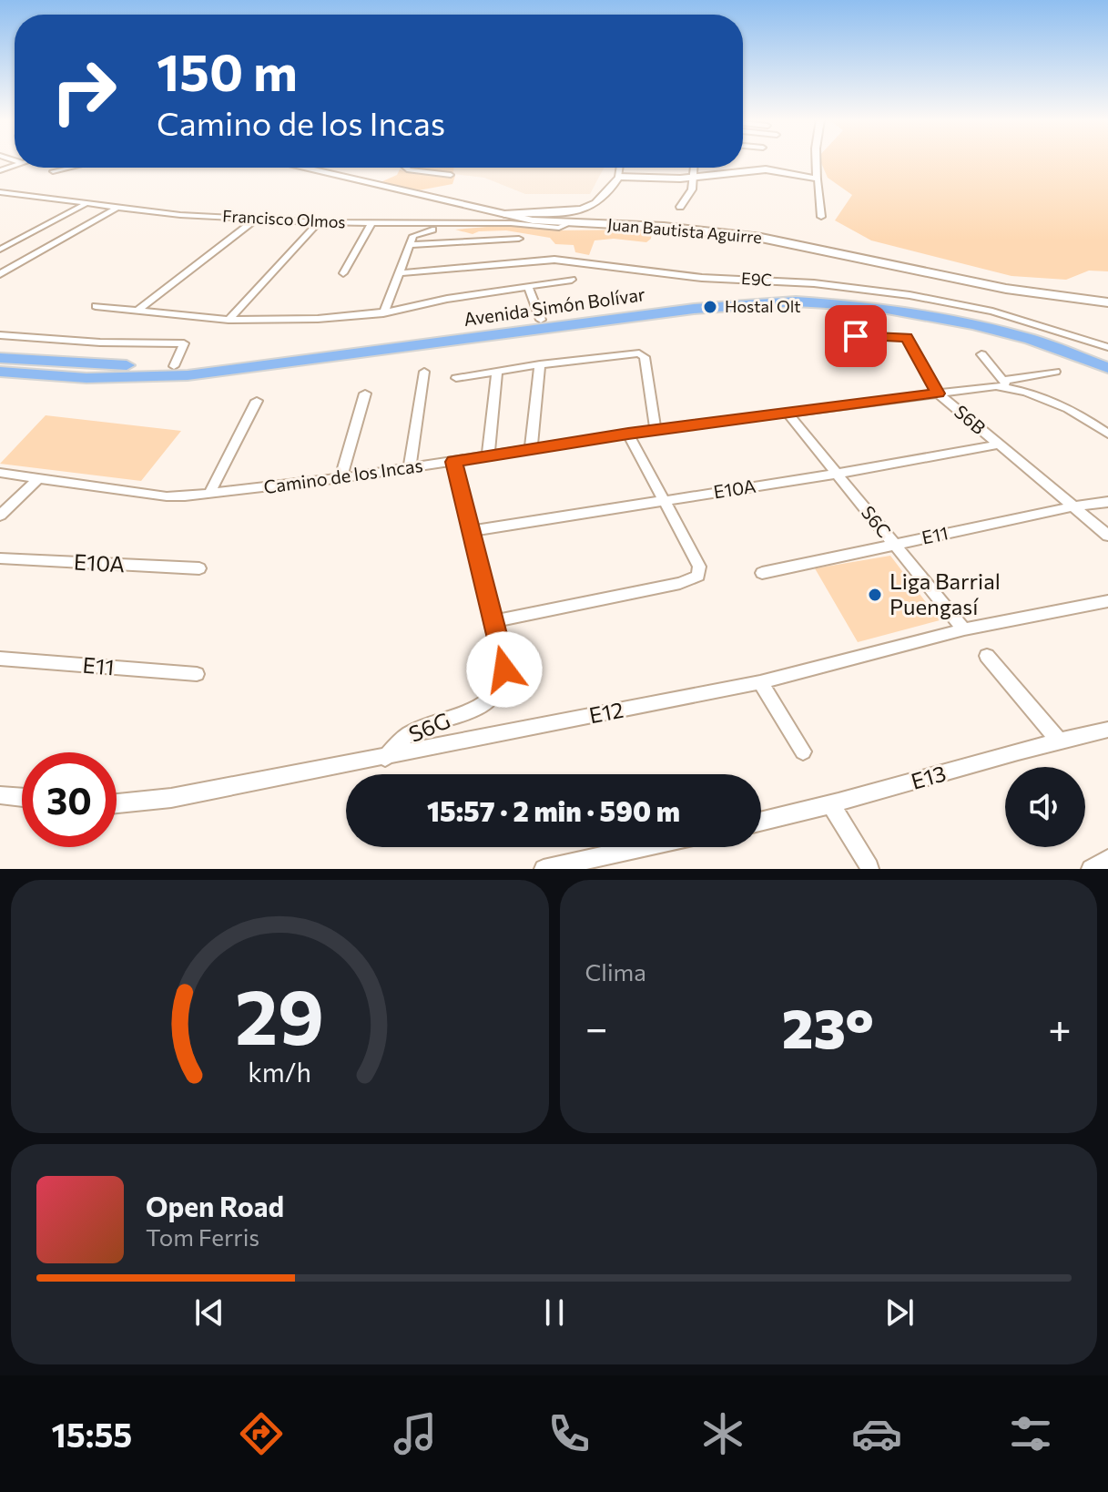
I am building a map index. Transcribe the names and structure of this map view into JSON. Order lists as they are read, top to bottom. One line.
{"streets":{"highway":["Avenida Simón Bolívar"],"main road":["Juan Bautista Aguirre"],"street":["Francisco Olmos","E9C","S6B","Camino de los Incas","E10A","S6C","E11","E12","S6G","E13"]},"crossings":[["Francisco Olmos","Juan Bautista Aguirre"],["E9C","Avenida Simón Bolívar"],["S6B","Camino de los Incas"],["S6B","E10A"],["S6B","E11"],["Camino de los Incas","S6C"],["Camino de los Incas","S6G"],["E10A","S6C"],["E10A","S6G"],["S6C","E11"],["S6C","E12"],["E12","S6G"]],"places":["Hostal Olt","Liga Barrial Puengasí"],"page":{"turn":["150 m","Camino de los Incas"],"limit":"30","trip":"15:57 · 2 min · 590 m","tile":"Clima","heat":["−","23°","+"],"song":["Open Road","Tom Ferris"],"tabs":"15:55","gauge":["29","km/h"]}}
